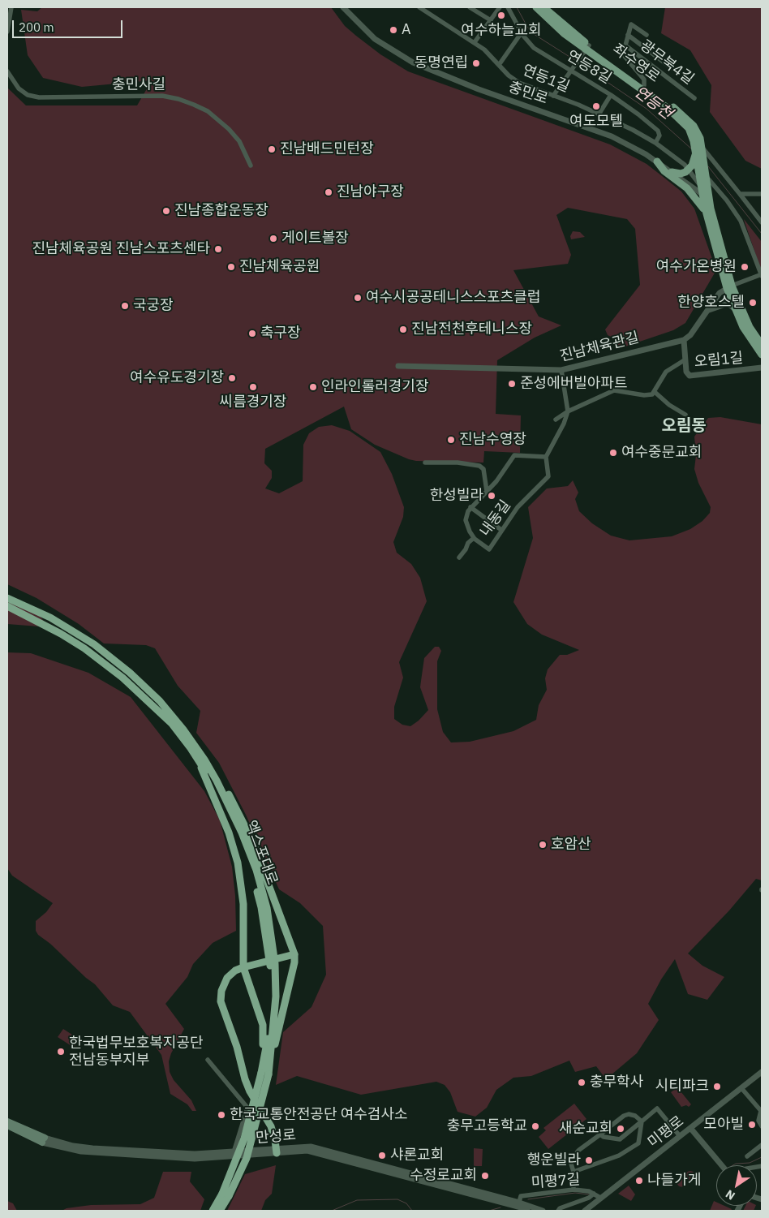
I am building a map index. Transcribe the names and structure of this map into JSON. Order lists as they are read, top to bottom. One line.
{"streets":{"highway":["엑스포대로"],"main road":["좌수영로","만성로"],"street":["광무북4길","연등8길","연등1길","충민사길","충민로","진남체육관길","오림1길","내동길","미평로","미평7길"]},"crossings":[["광무북4길","좌수영로"],["연등8길","연등1길"],["연등1길","충민로"],["진남체육관길","오림1길"],["미평로","미평7길"],["만성로","미평7길"]],"districts":["오림동"],"water":["연등천"],"places":["여수하늘교회","A","동명연립","여도모텔","진남배드민턴장","진남야구장","진남종합운동장","게이트볼장","진남체육공원 진남스포츠센타","진남체육공원","여수가온병원","여수시공공테니스스포츠클럽","한양호스텔","국궁장","진남전천후테니스장","축구장","여수유도경기장","준성에버빌아파트","씨름경기장","인라인롤러경기장","진남수영장","여수중문교회","한성빌라","호암산","한국법무보호복지공단 전남동부지부","충무학사","시티파크","한국교통안전공단 여수검사소","모아빌","충무고등학교","새순교회","샤론교회","행운빌라","수정로교회","나들가게"],"scale_bar":"200 m","north":"bottom left"}
